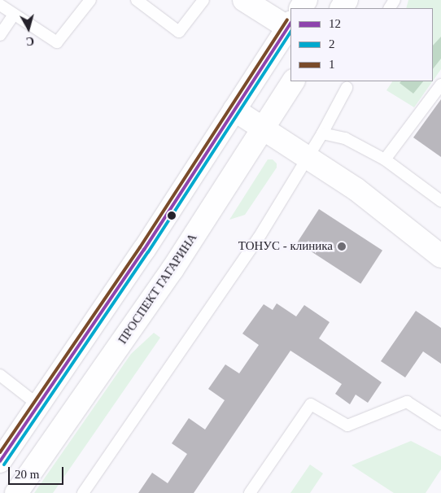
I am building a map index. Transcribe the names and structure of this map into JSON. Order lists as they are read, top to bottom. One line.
{"streets":{"main road":["ПРОСПЕКТ ГАГАРИНА"]},"places":["ТОНУС - клиника"],"lines":["transit line 1","transit line 12","transit line 2"],"legend":["12","2","1"],"scale_bar":"20 m","north":"bottom"}
